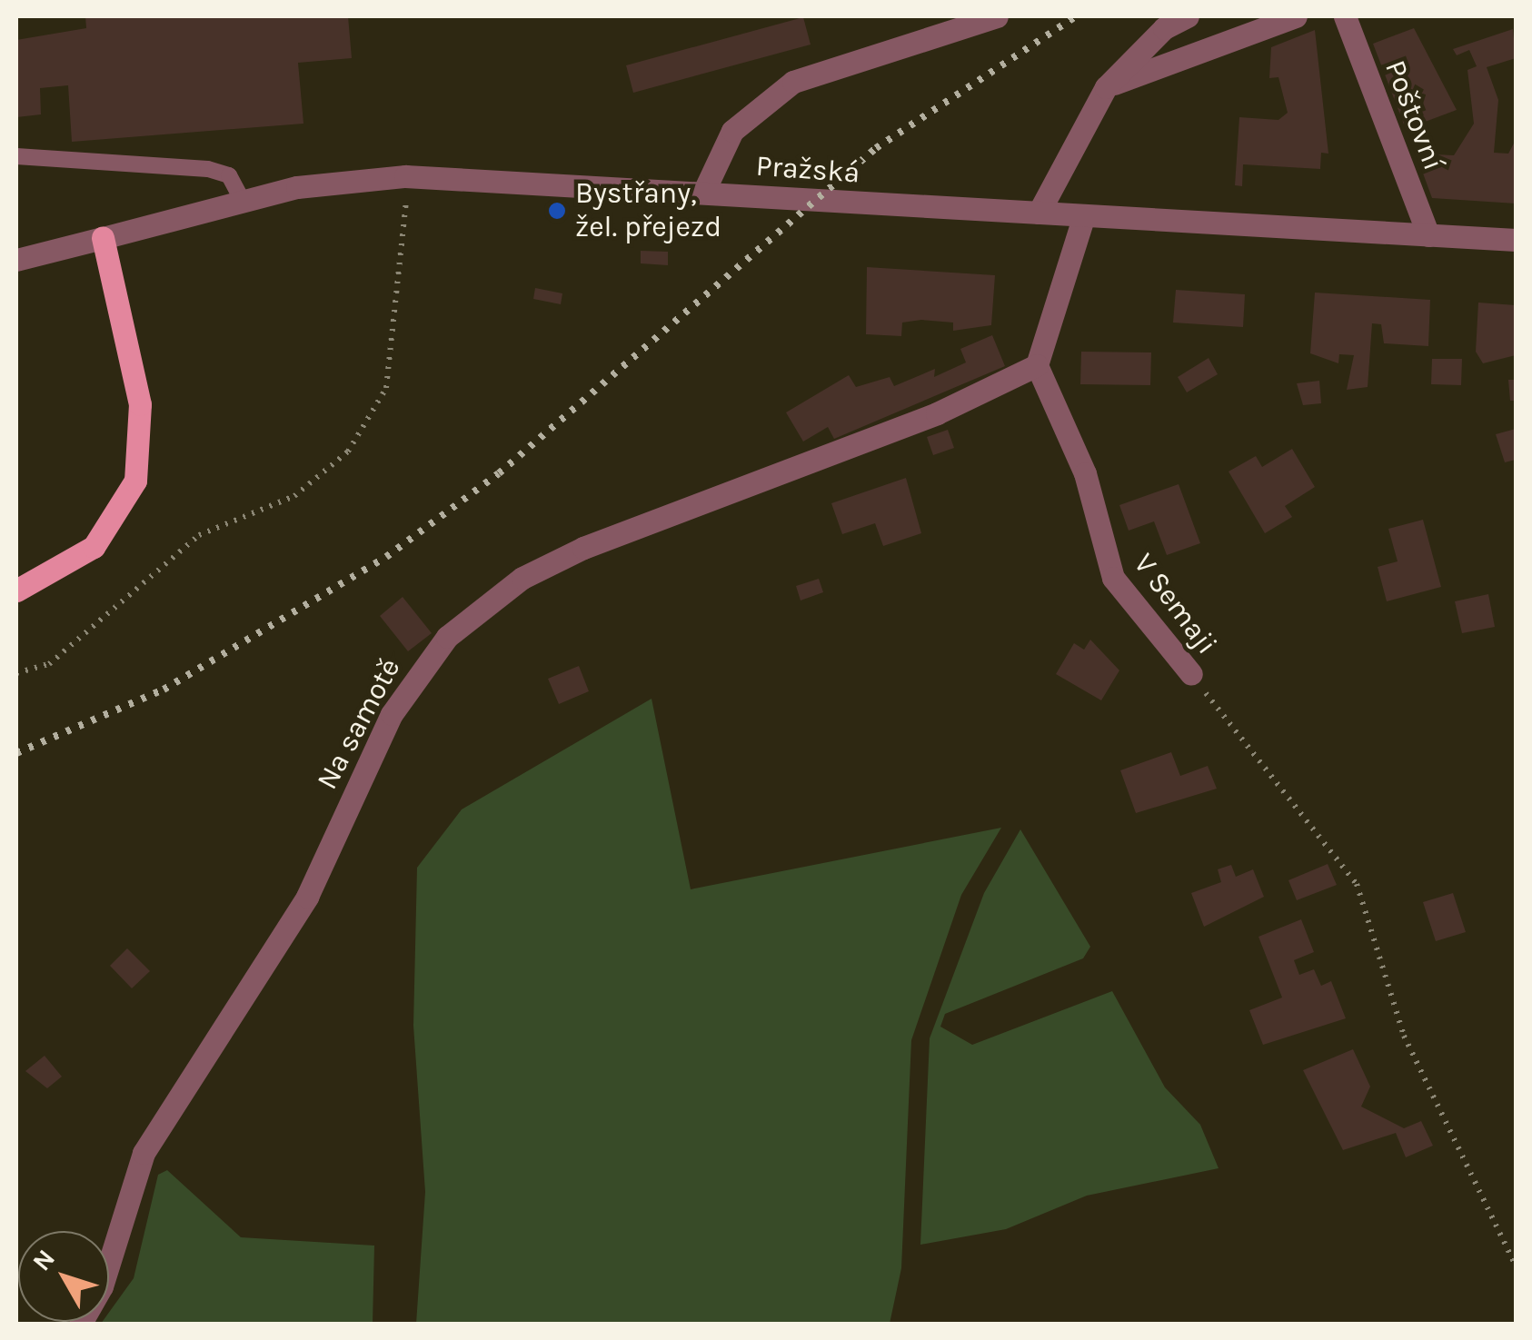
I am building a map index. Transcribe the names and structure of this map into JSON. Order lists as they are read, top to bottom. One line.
{"streets":{"street":["Poštovní","Pražská","V Semaji","Na samotě"]},"crossings":[["Poštovní","Pražská"],["V Semaji","Na samotě"]],"places":["Bystřany, žel. přejezd"],"north":"top left"}
